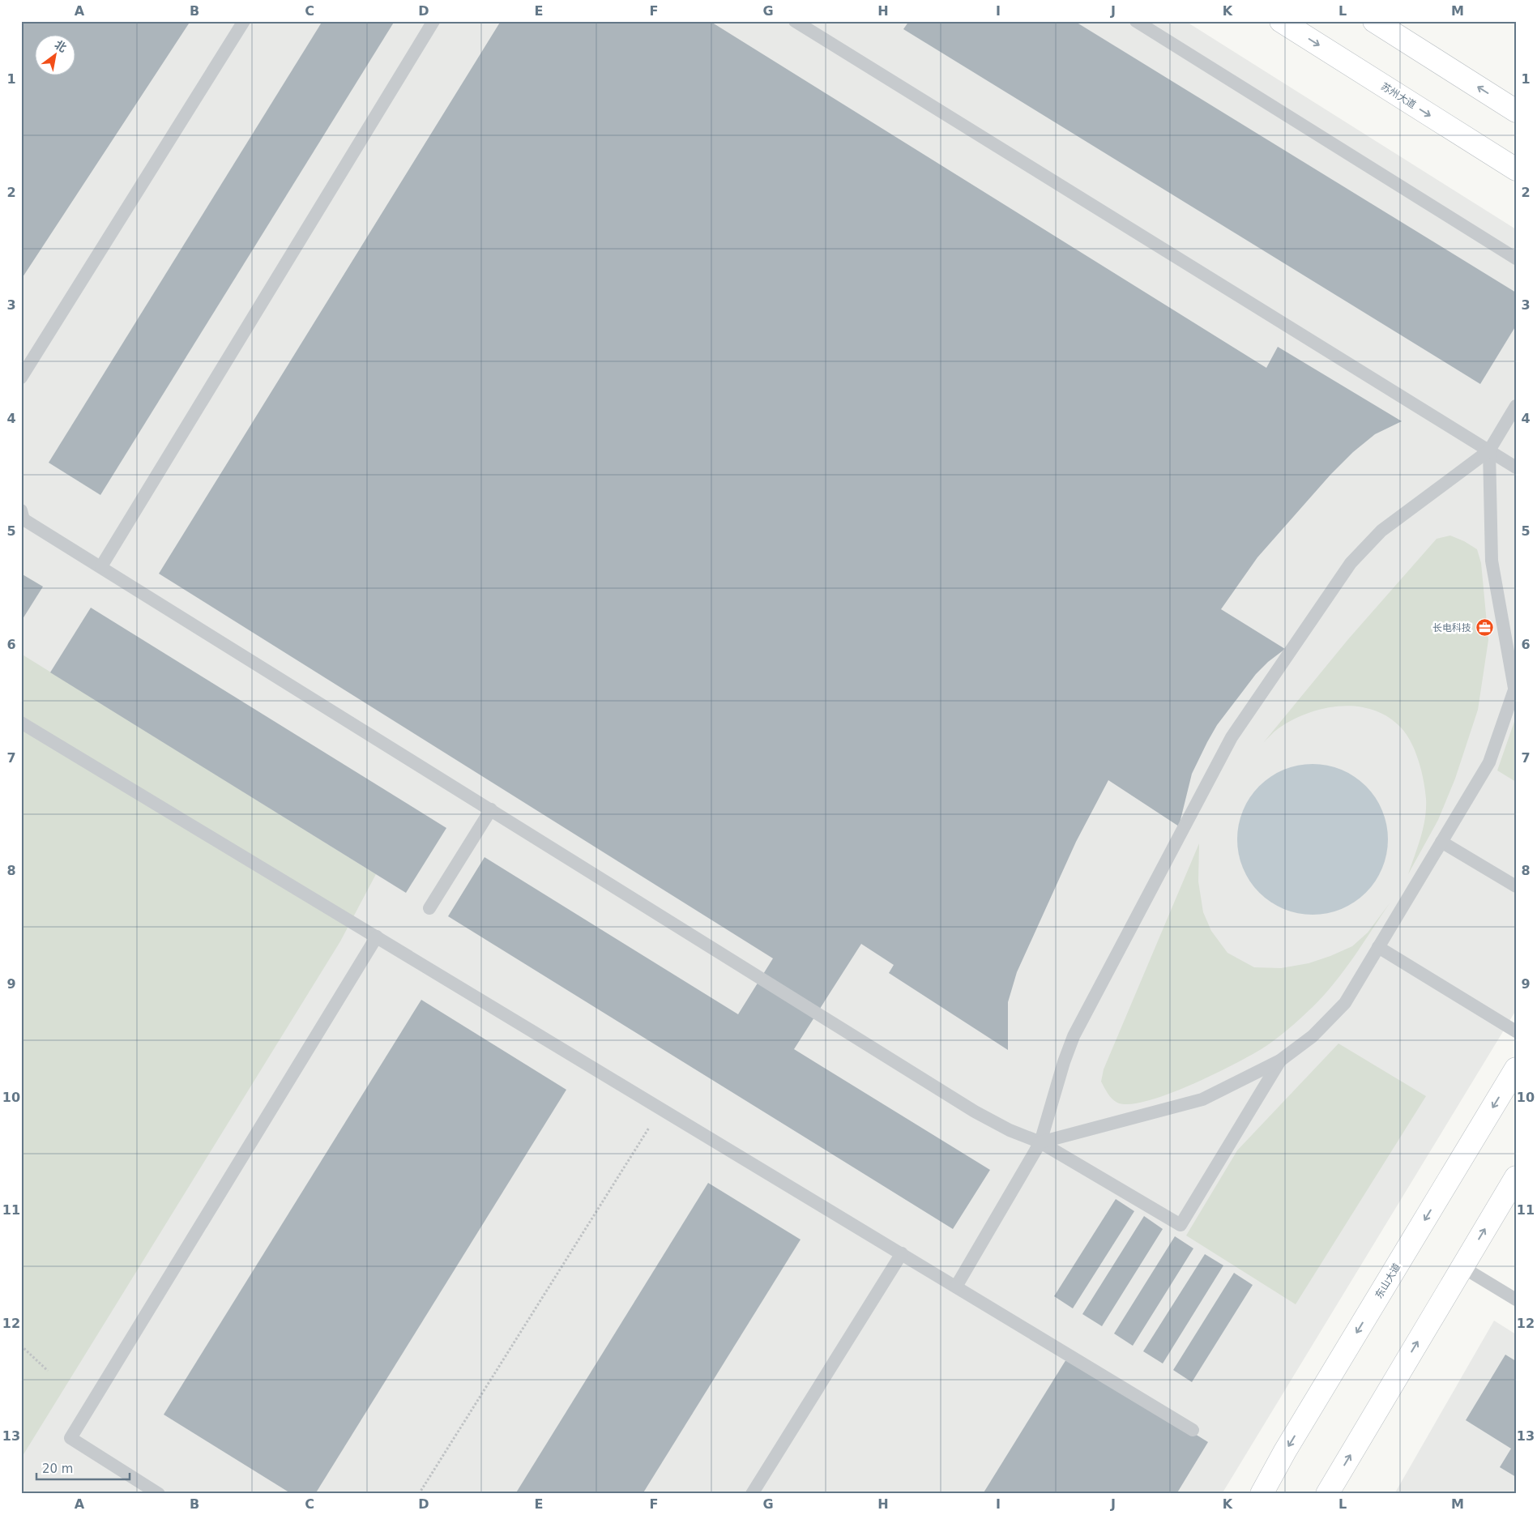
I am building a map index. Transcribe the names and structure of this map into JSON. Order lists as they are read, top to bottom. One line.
{"streets":{"main road":["苏州大道","东山大道"]},"places":{"office":["长电科技"]},"scale_bar":"20 m","north":"top right","grid":{"columns":["A","B","C","D","E","F","G","H","I","J","K","L","M"],"rows":["1","2","3","4","5","6","7","8","9","10","11","12","13"]}}
